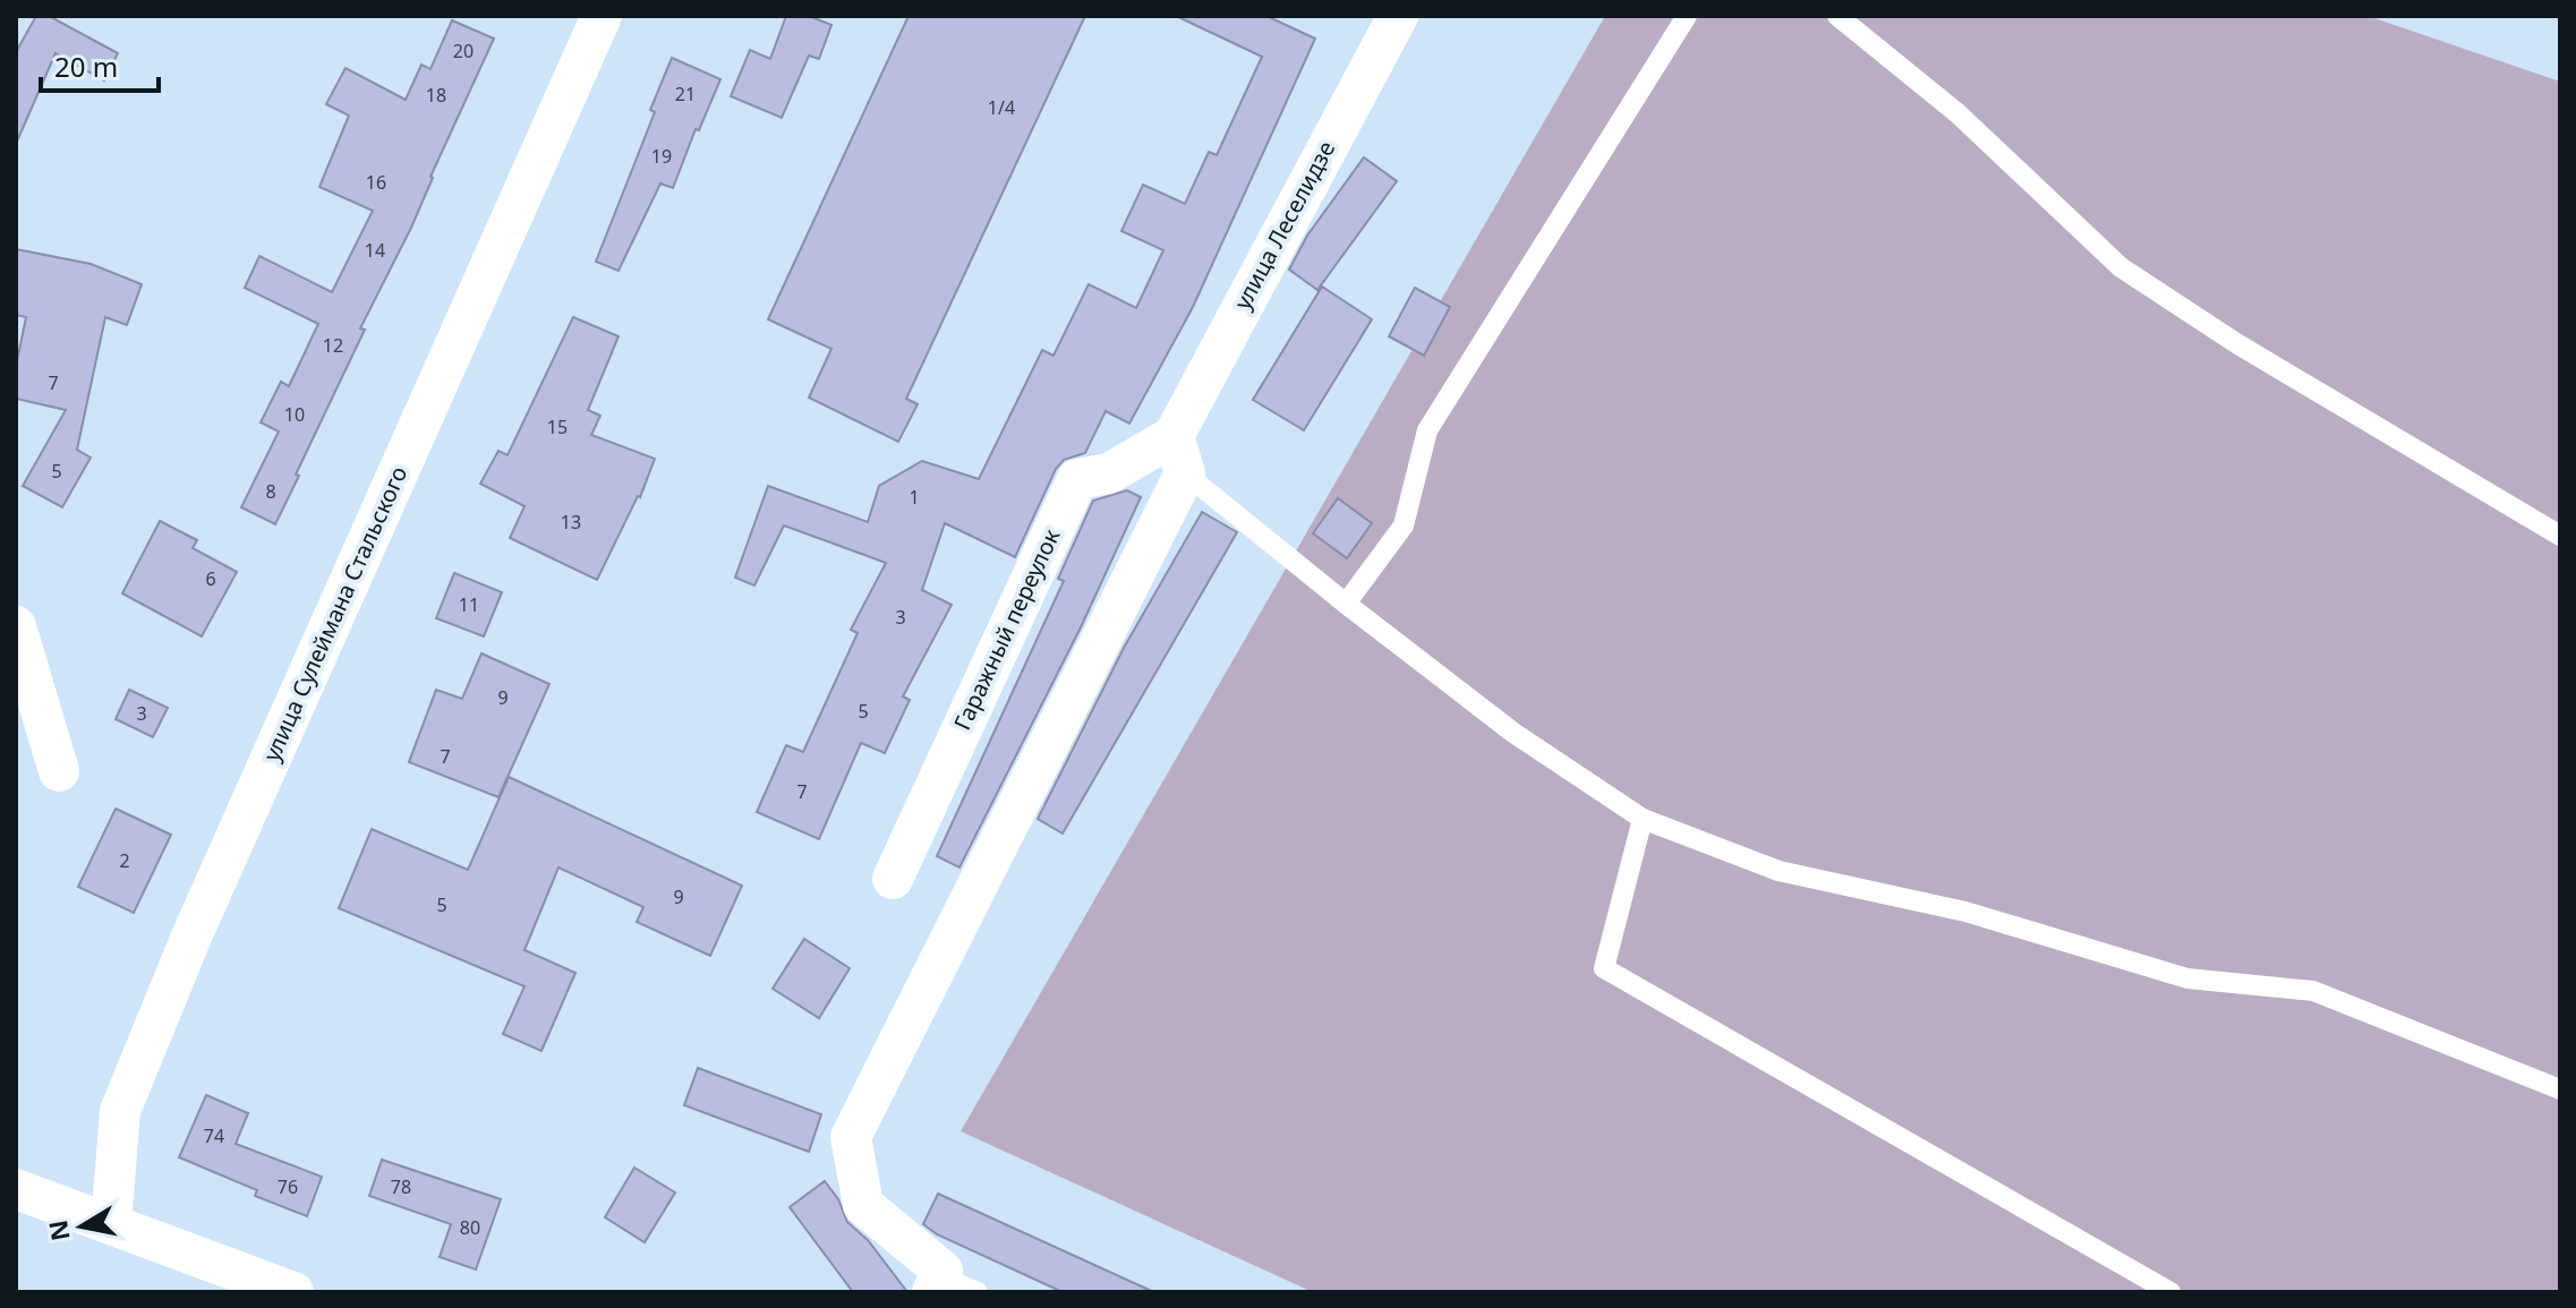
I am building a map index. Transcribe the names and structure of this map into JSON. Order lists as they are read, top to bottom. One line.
{"streets":{"street":["улица Леселидзе","улица Сулеймана Стальского","Гаражный переулок"]},"crossings":[["улица Леселидзе","Гаражный переулок"]],"house_numbers":["20","21","18","1/4","19","16","14","12","7","10","15","5","8","1","13","6","11","3","9","5","3","7","7","2","9","5","74","76","78","80"],"scale_bar":"20 m","north":"left"}
